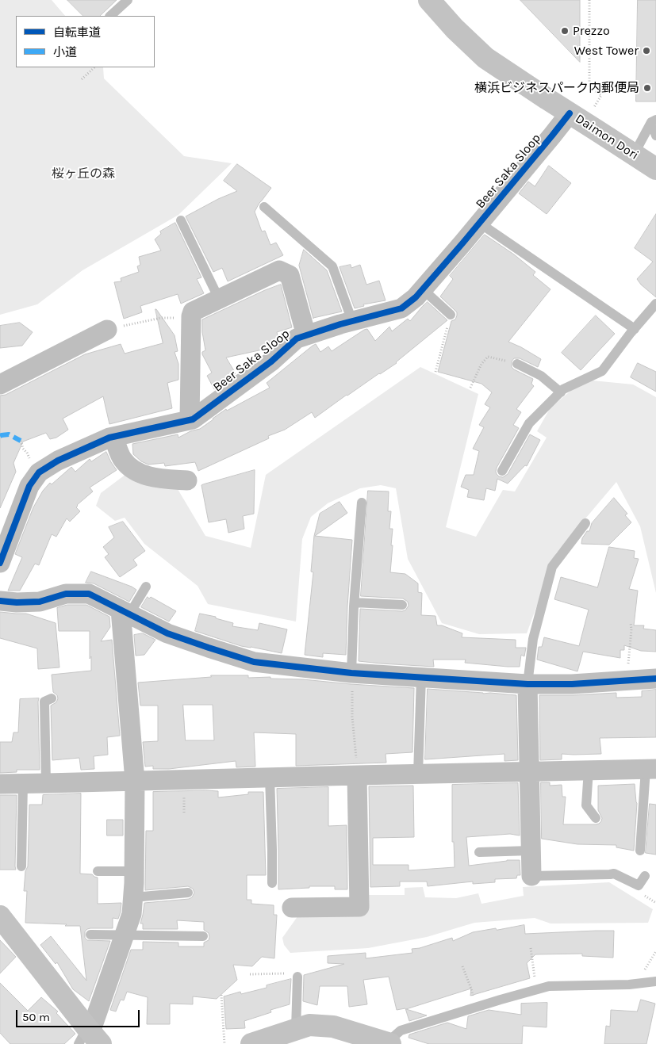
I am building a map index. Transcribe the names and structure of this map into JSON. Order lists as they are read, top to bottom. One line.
{"streets":{"street":["Daimon Dori","Beer Saka Sloop"]},"crossings":[["Daimon Dori","Beer Saka Sloop"]],"parks":["桜ヶ丘の森"],"places":["Prezzo","West Tower","横浜ビジネスパーク内郵便局"],"legend":["自転車道","小道"],"scale_bar":"50 m"}
